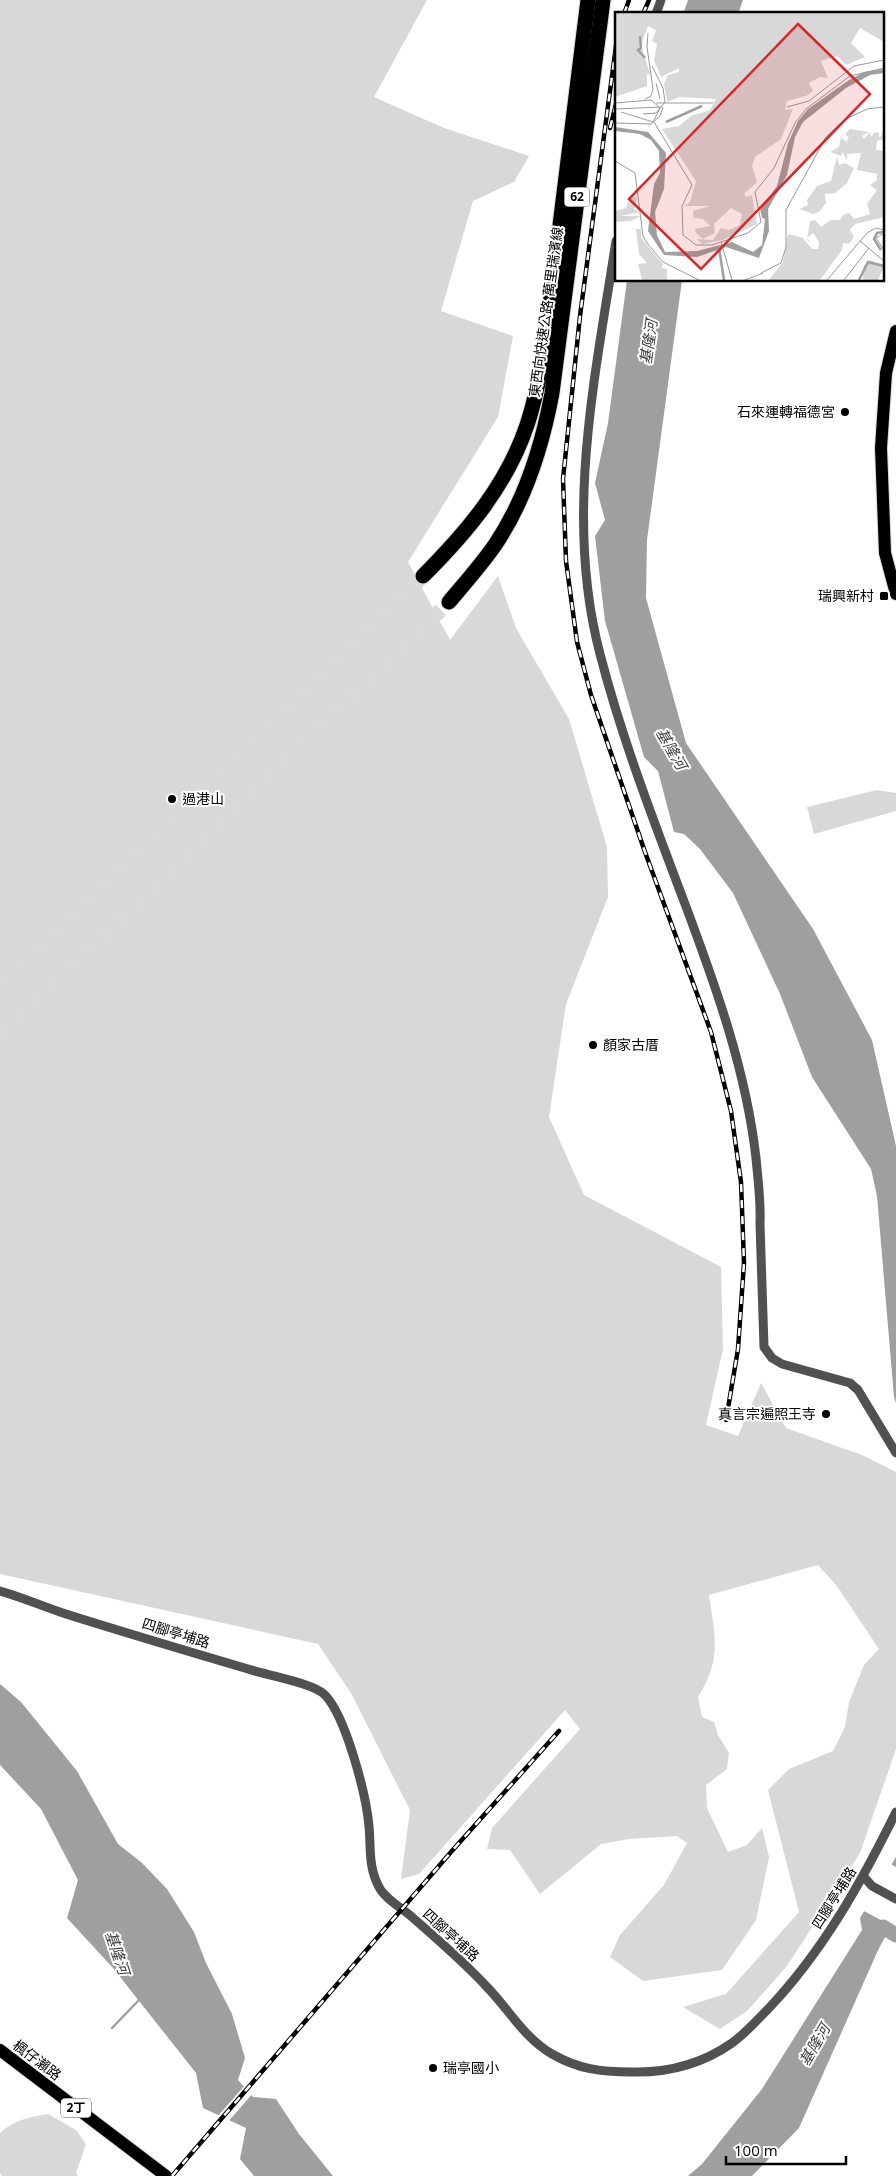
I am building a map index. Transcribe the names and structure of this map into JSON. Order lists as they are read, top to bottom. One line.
{"streets":{"highway":["62","東西向快速公路 萬里瑞濱線"],"main road":["楓仔瀨路","2丁"],"street":["四腳亭埔路"]},"water":["基隆河"],"places":{"other":["石來運轉福德宮","過港山","顏家古厝","真言宗遍照王寺","瑞亭國小"],"transit":["瑞興新村"]},"scale_bar":"100 m"}
